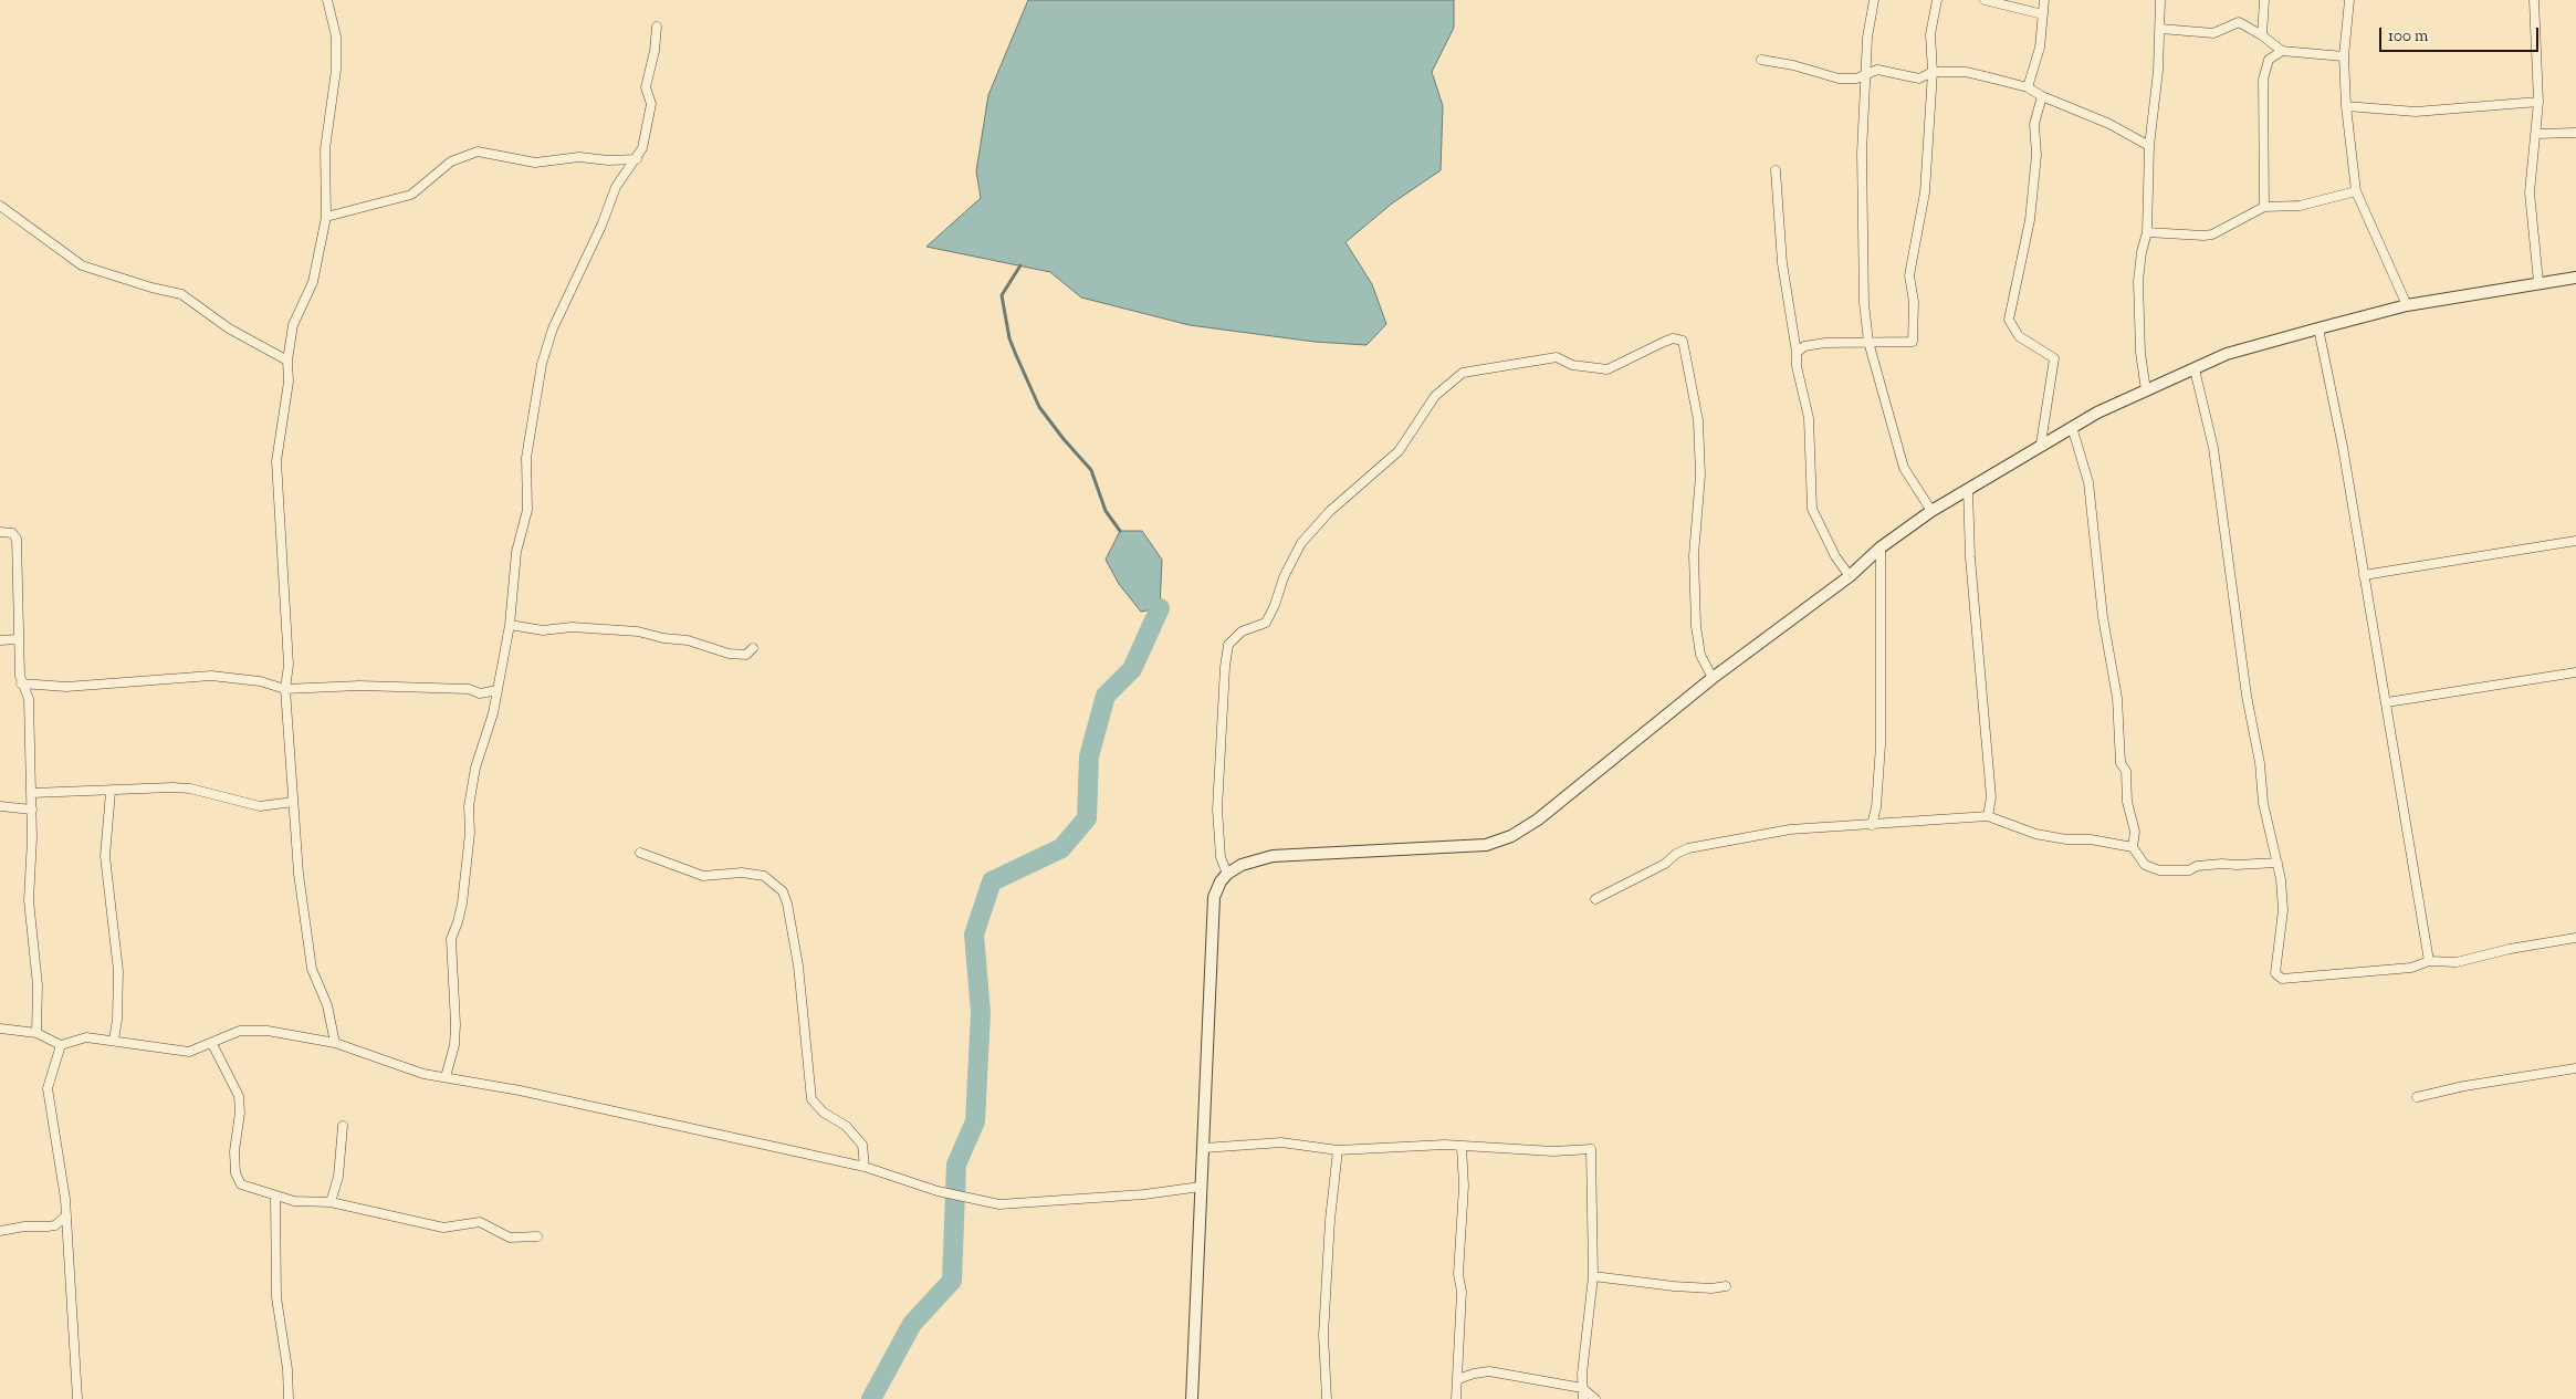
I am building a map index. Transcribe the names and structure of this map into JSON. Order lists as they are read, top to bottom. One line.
{"scale_bar":"100 m"}
